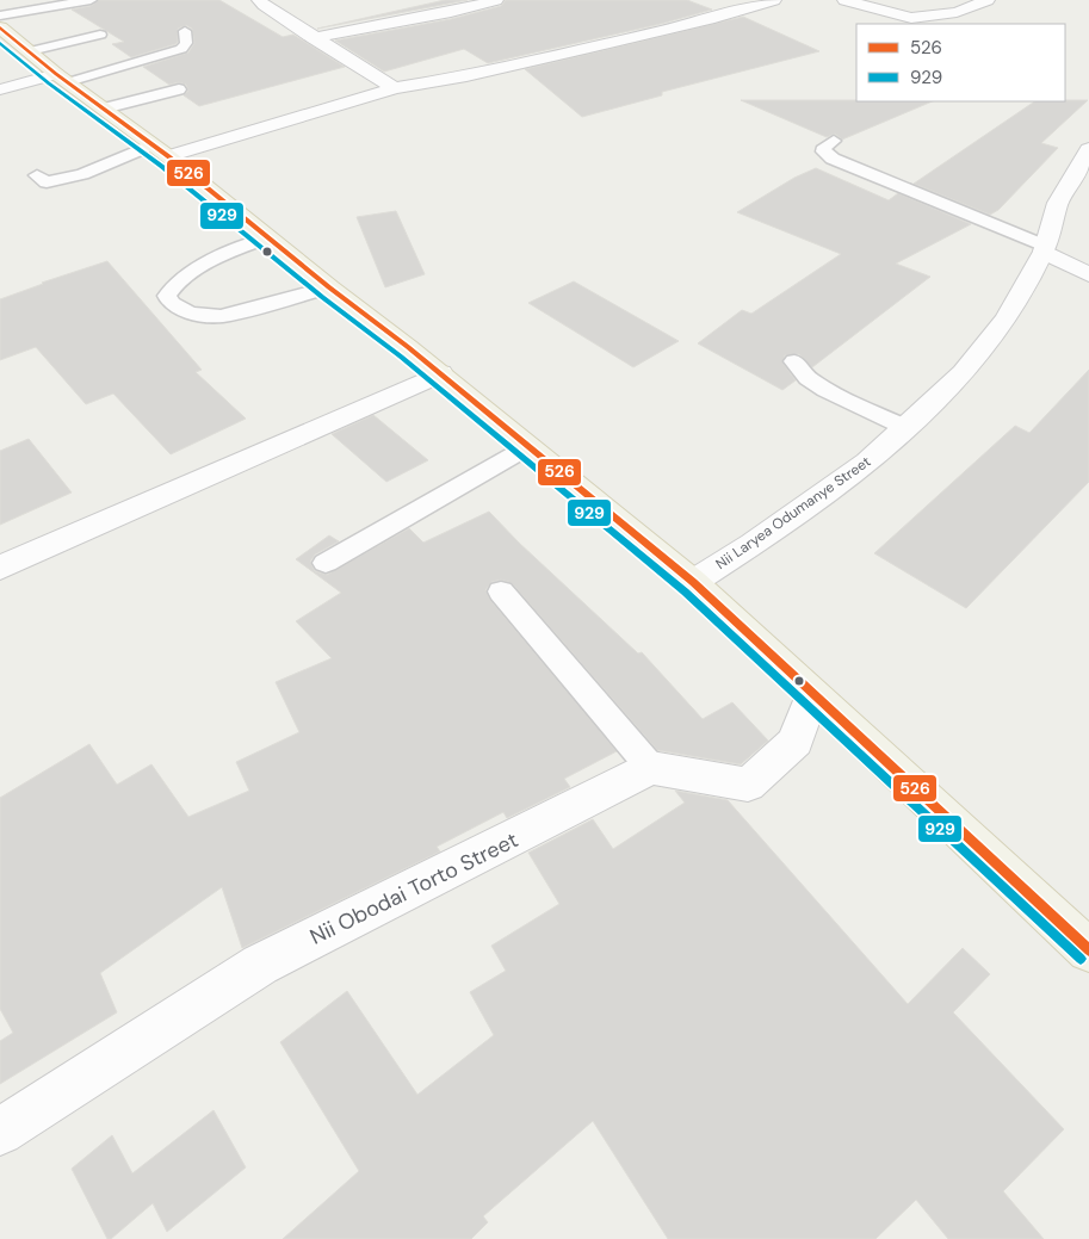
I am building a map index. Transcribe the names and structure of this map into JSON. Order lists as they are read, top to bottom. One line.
{"streets":{"street":["Nii Laryea Odumanye Street","Nii Obodai Torto Street"]},"lines":["transit line 526","transit line 929"],"legend":["526","929"]}
